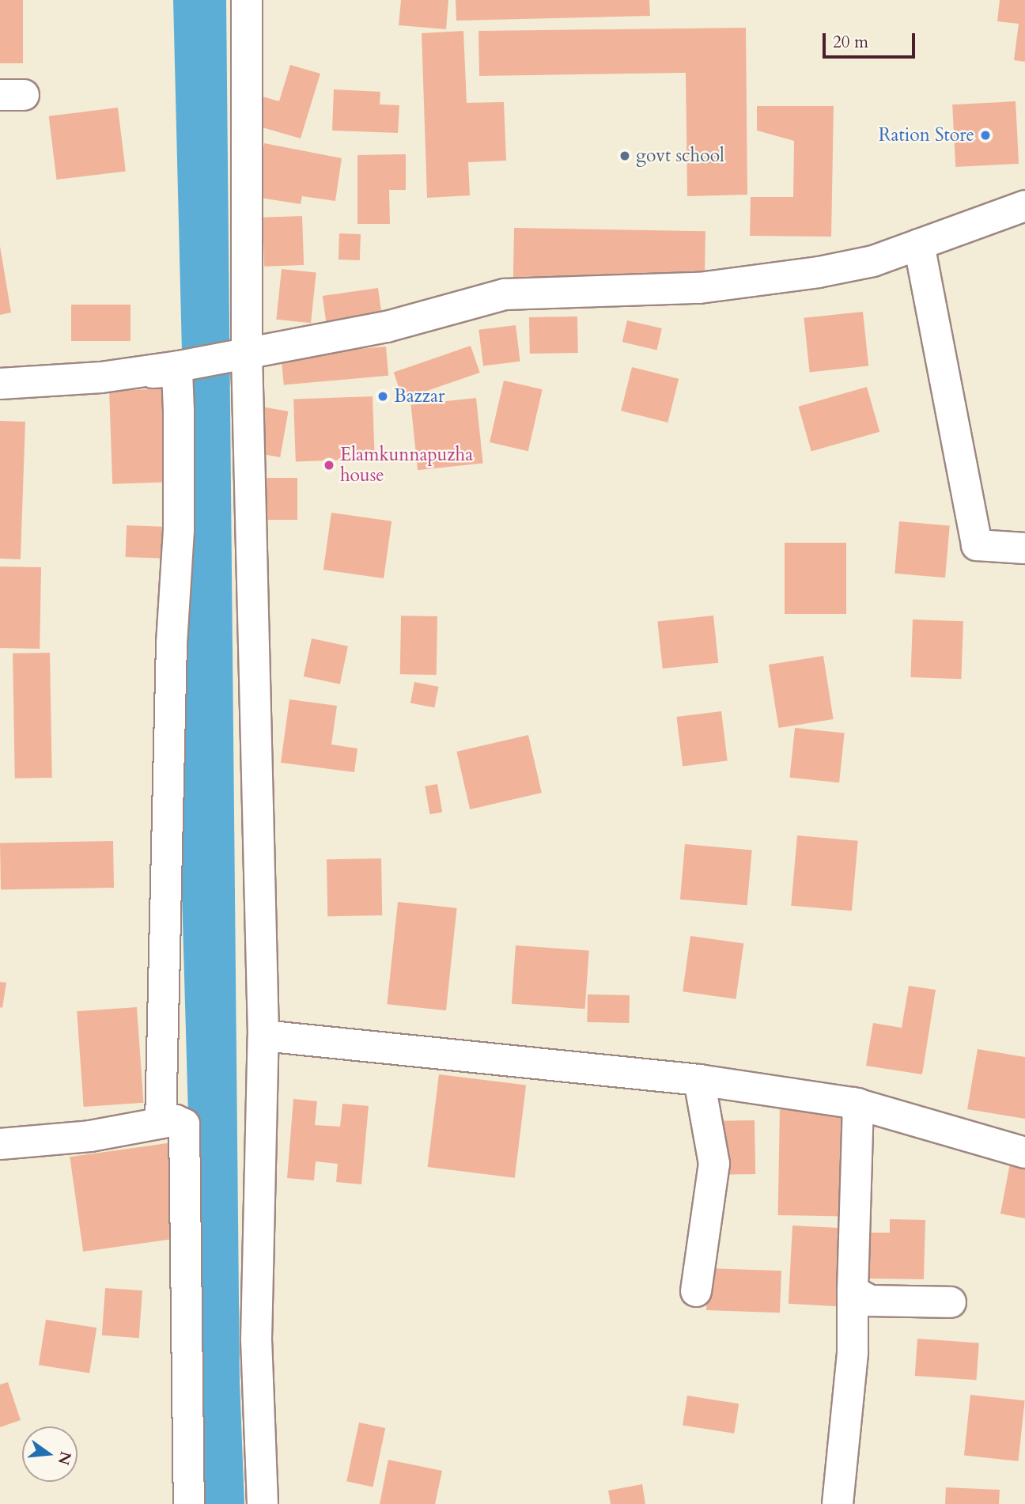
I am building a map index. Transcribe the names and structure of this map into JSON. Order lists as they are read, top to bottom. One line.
{"places":["Ration Store","govt school","Bazzar","Elamkunnapuzha house"],"scale_bar":"20 m","north":"right"}
